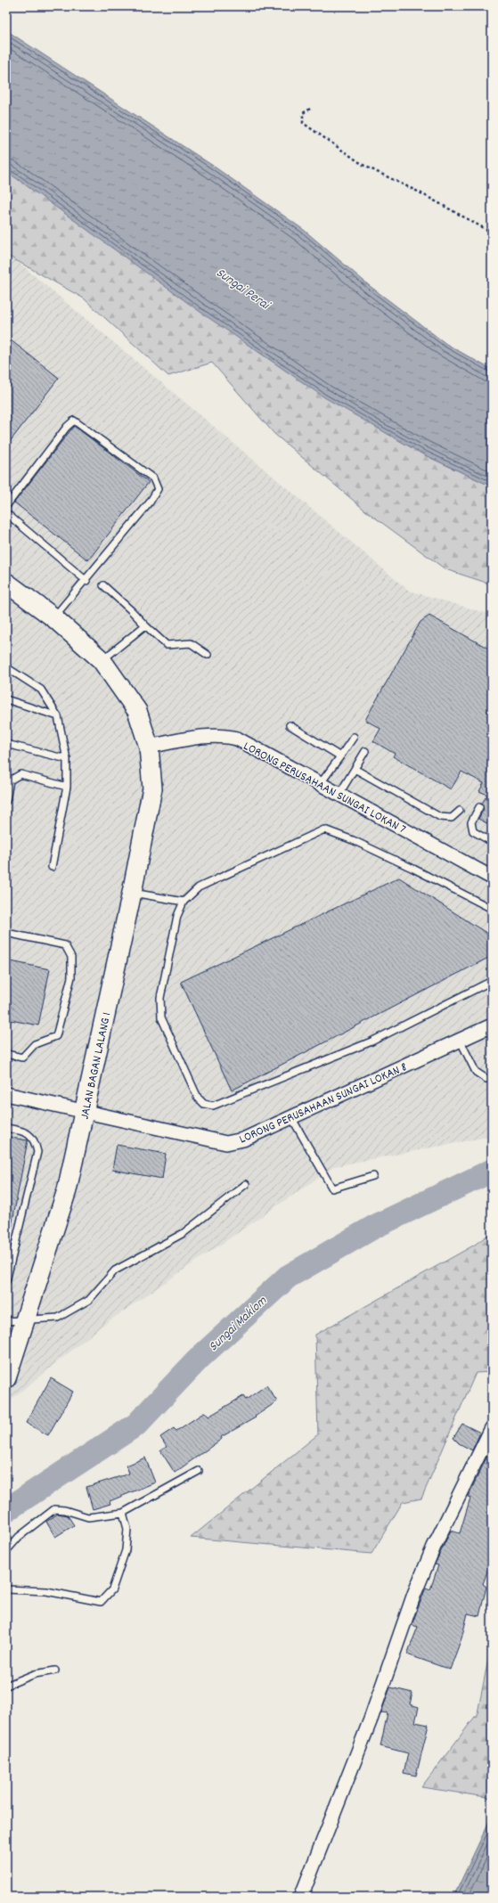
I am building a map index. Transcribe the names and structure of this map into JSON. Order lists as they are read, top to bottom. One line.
{"streets":{"main road":["JALAN BAGAN LALANG 1"],"street":["LORONG PERUSAHAAN SUNGAI LOKAN 7","LORONG PERUSAHAAN SUNGAI LOKAN 8"]},"crossings":[["LORONG PERUSAHAAN SUNGAI LOKAN 7","JALAN BAGAN LALANG 1"],["JALAN BAGAN LALANG 1","LORONG PERUSAHAAN SUNGAI LOKAN 8"]],"water":["Sungai Perai","Sungai Maklom"]}
